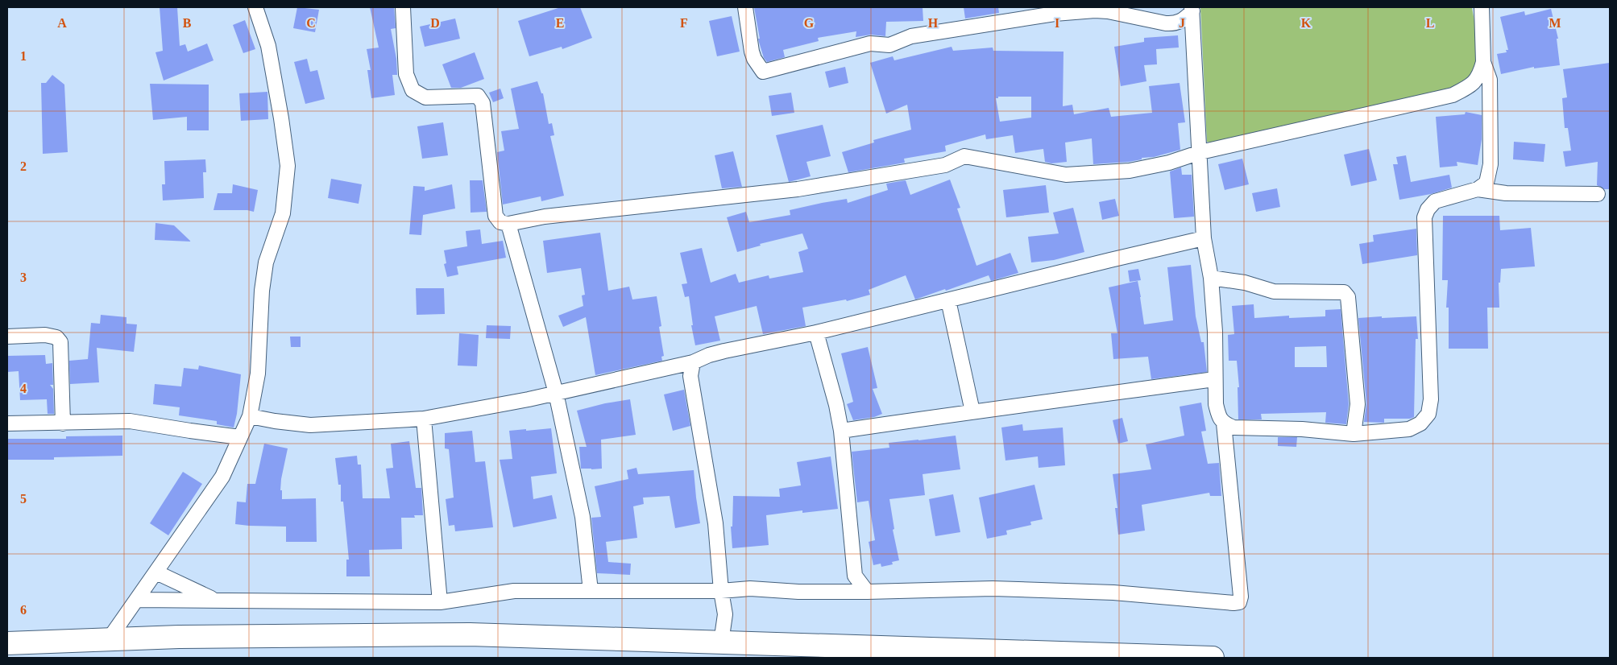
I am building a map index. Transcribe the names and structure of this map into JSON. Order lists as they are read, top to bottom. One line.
{"grid":{"columns":["A","B","C","D","E","F","G","H","I","J","K","L","M"],"rows":["1","2","3","4","5","6"]}}
